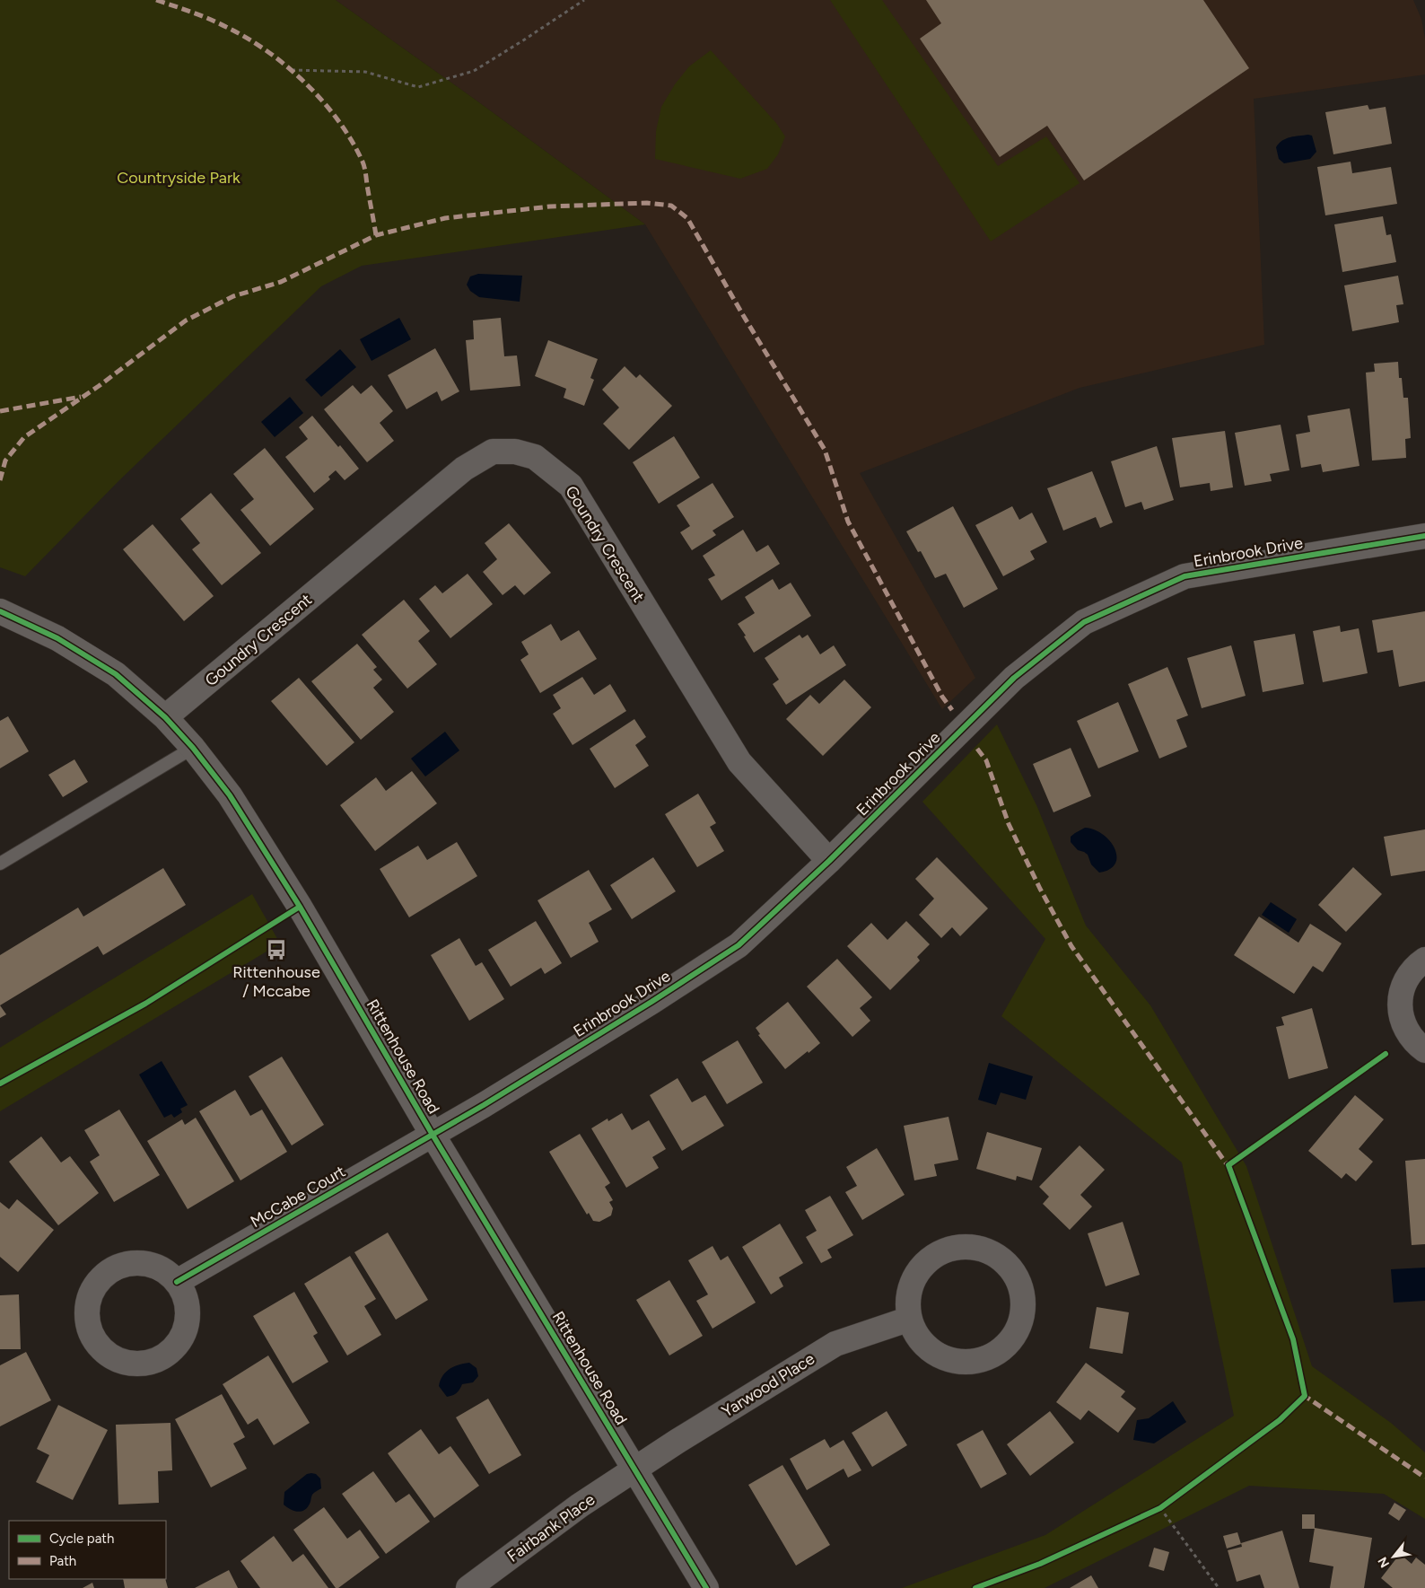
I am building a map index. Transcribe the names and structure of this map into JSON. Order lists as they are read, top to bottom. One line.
{"streets":{"street":["Goundry Crescent","Erinbrook Drive","Rittenhouse Road","McCabe Court","Yarwood Place","Fairbank Place"]},"crossings":[["Goundry Crescent","Erinbrook Drive"],["Goundry Crescent","Rittenhouse Road"],["Erinbrook Drive","Rittenhouse Road"],["Erinbrook Drive","McCabe Court"],["Rittenhouse Road","McCabe Court"],["Rittenhouse Road","Yarwood Place"],["Rittenhouse Road","Fairbank Place"],["Yarwood Place","Fairbank Place"]],"parks":["Countryside Park"],"places":{"bus stop":["Rittenhouse / Mccabe"]},"legend":["Cycle path","Path"],"north":"bottom left"}
